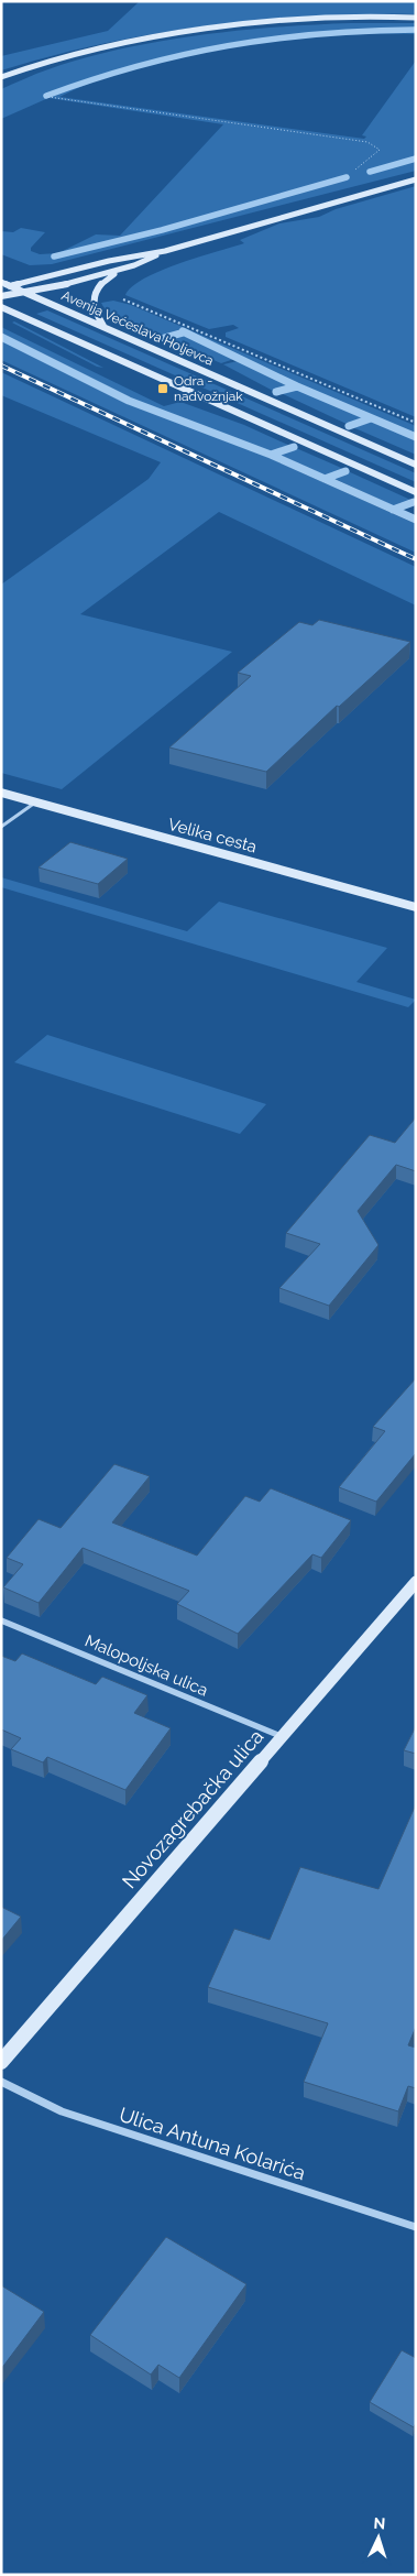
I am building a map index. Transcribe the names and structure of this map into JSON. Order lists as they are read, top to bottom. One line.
{"streets":{"main road":["Avenija Većeslava Holjevca","Velika cesta","Novozagrebačka ulica"],"street":["Malopoljska ulica","Ulica Antuna Kolarića"]},"crossings":[["Malopoljska ulica","Novozagrebačka ulica"]],"places":{"transit":["Odra - nadvožnjak"]},"north":"top"}
